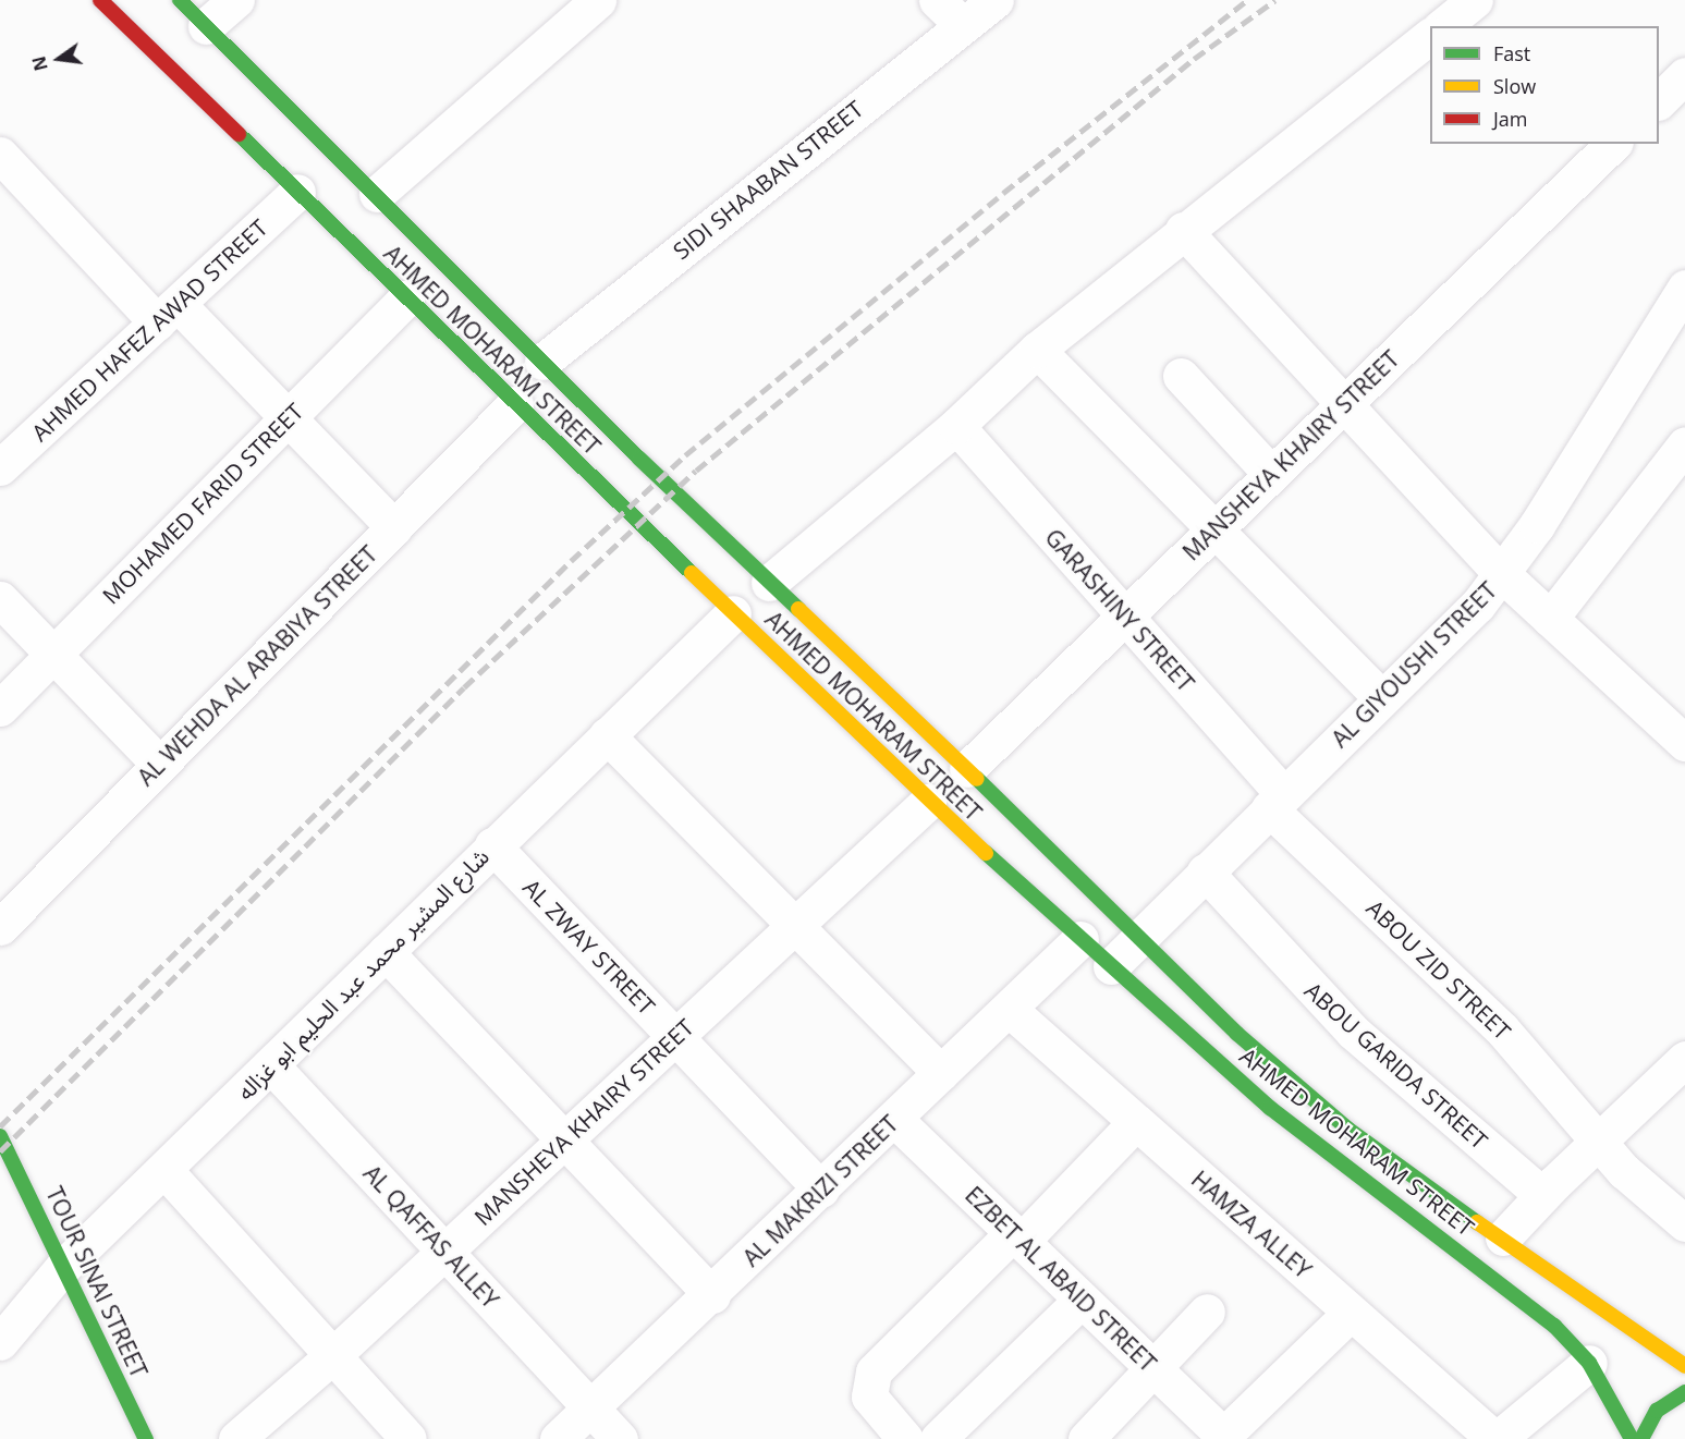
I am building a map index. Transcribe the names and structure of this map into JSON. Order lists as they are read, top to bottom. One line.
{"streets":{"main road":["AHMED MOHARAM STREET","TOUR SINAI STREET"],"street":["SIDI SHAABAN STREET","AHMED HAFEZ AWAD STREET","MANSHEYA KHAIRY STREET","MOHAMED FARID STREET","GARASHINY STREET","AL GIYOUSHI STREET","AL WEHDA AL ARABIYA STREET","AL ZWAY STREET","ABOU ZID STREET","شارع المشير محمد عبد الحليم ابو غزاله","ABOU GARIDA STREET","AL MAKRIZI STREET","HAMZA ALLEY","AL QAFFAS ALLEY","EZBET AL ABAID STREET"]},"crossings":[["SIDI SHAABAN STREET","AHMED MOHARAM STREET"],["AHMED HAFEZ AWAD STREET","AHMED MOHARAM STREET"],["AHMED MOHARAM STREET","MANSHEYA KHAIRY STREET"],["AHMED MOHARAM STREET","MOHAMED FARID STREET"],["AHMED MOHARAM STREET","AL GIYOUSHI STREET"],["AHMED MOHARAM STREET","AL WEHDA AL ARABIYA STREET"],["AHMED MOHARAM STREET","شارع المشير محمد عبد الحليم ابو غزاله"],["AHMED MOHARAM STREET","AL MAKRIZI STREET"],["MANSHEYA KHAIRY STREET","GARASHINY STREET"],["MANSHEYA KHAIRY STREET","AL ZWAY STREET"],["MANSHEYA KHAIRY STREET","AL QAFFAS ALLEY"],["GARASHINY STREET","AL GIYOUSHI STREET"],["GARASHINY STREET","ABOU ZID STREET"],["AL GIYOUSHI STREET","ABOU ZID STREET"],["AL GIYOUSHI STREET","ABOU GARIDA STREET"],["AL ZWAY STREET","شارع المشير محمد عبد الحليم ابو غزاله"],["AL ZWAY STREET","AL MAKRIZI STREET"],["شارع المشير محمد عبد الحليم ابو غزاله","AL QAFFAS ALLEY"],["شارع المشير محمد عبد الحليم ابو غزاله","TOUR SINAI STREET"],["AL MAKRIZI STREET","HAMZA ALLEY"],["AL MAKRIZI STREET","AL QAFFAS ALLEY"],["AL MAKRIZI STREET","EZBET AL ABAID STREET"]],"legend":["Fast","Slow","Jam"],"north":"left"}
